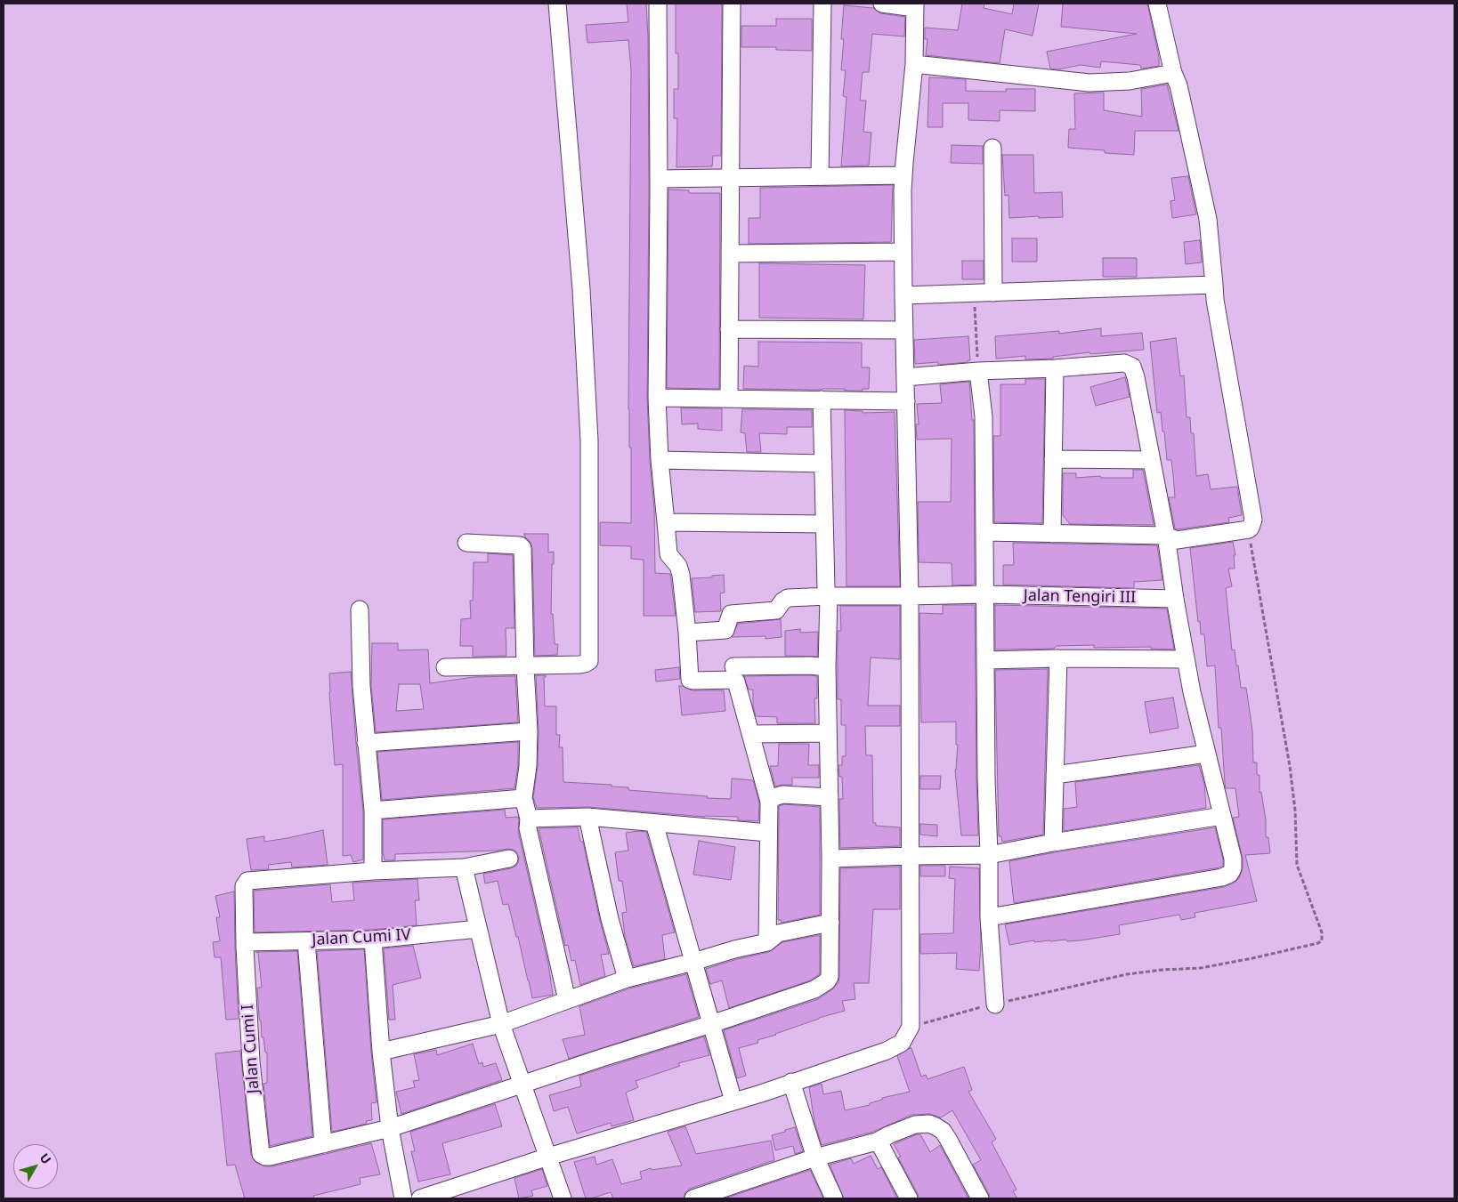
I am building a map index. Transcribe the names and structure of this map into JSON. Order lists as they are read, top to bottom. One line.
{"streets":{"street":["Jalan Tengiri III","Jalan Cumi IV","Jalan Cumi I"]},"crossings":[["Jalan Cumi IV","Jalan Cumi I"]],"north":"top right"}
